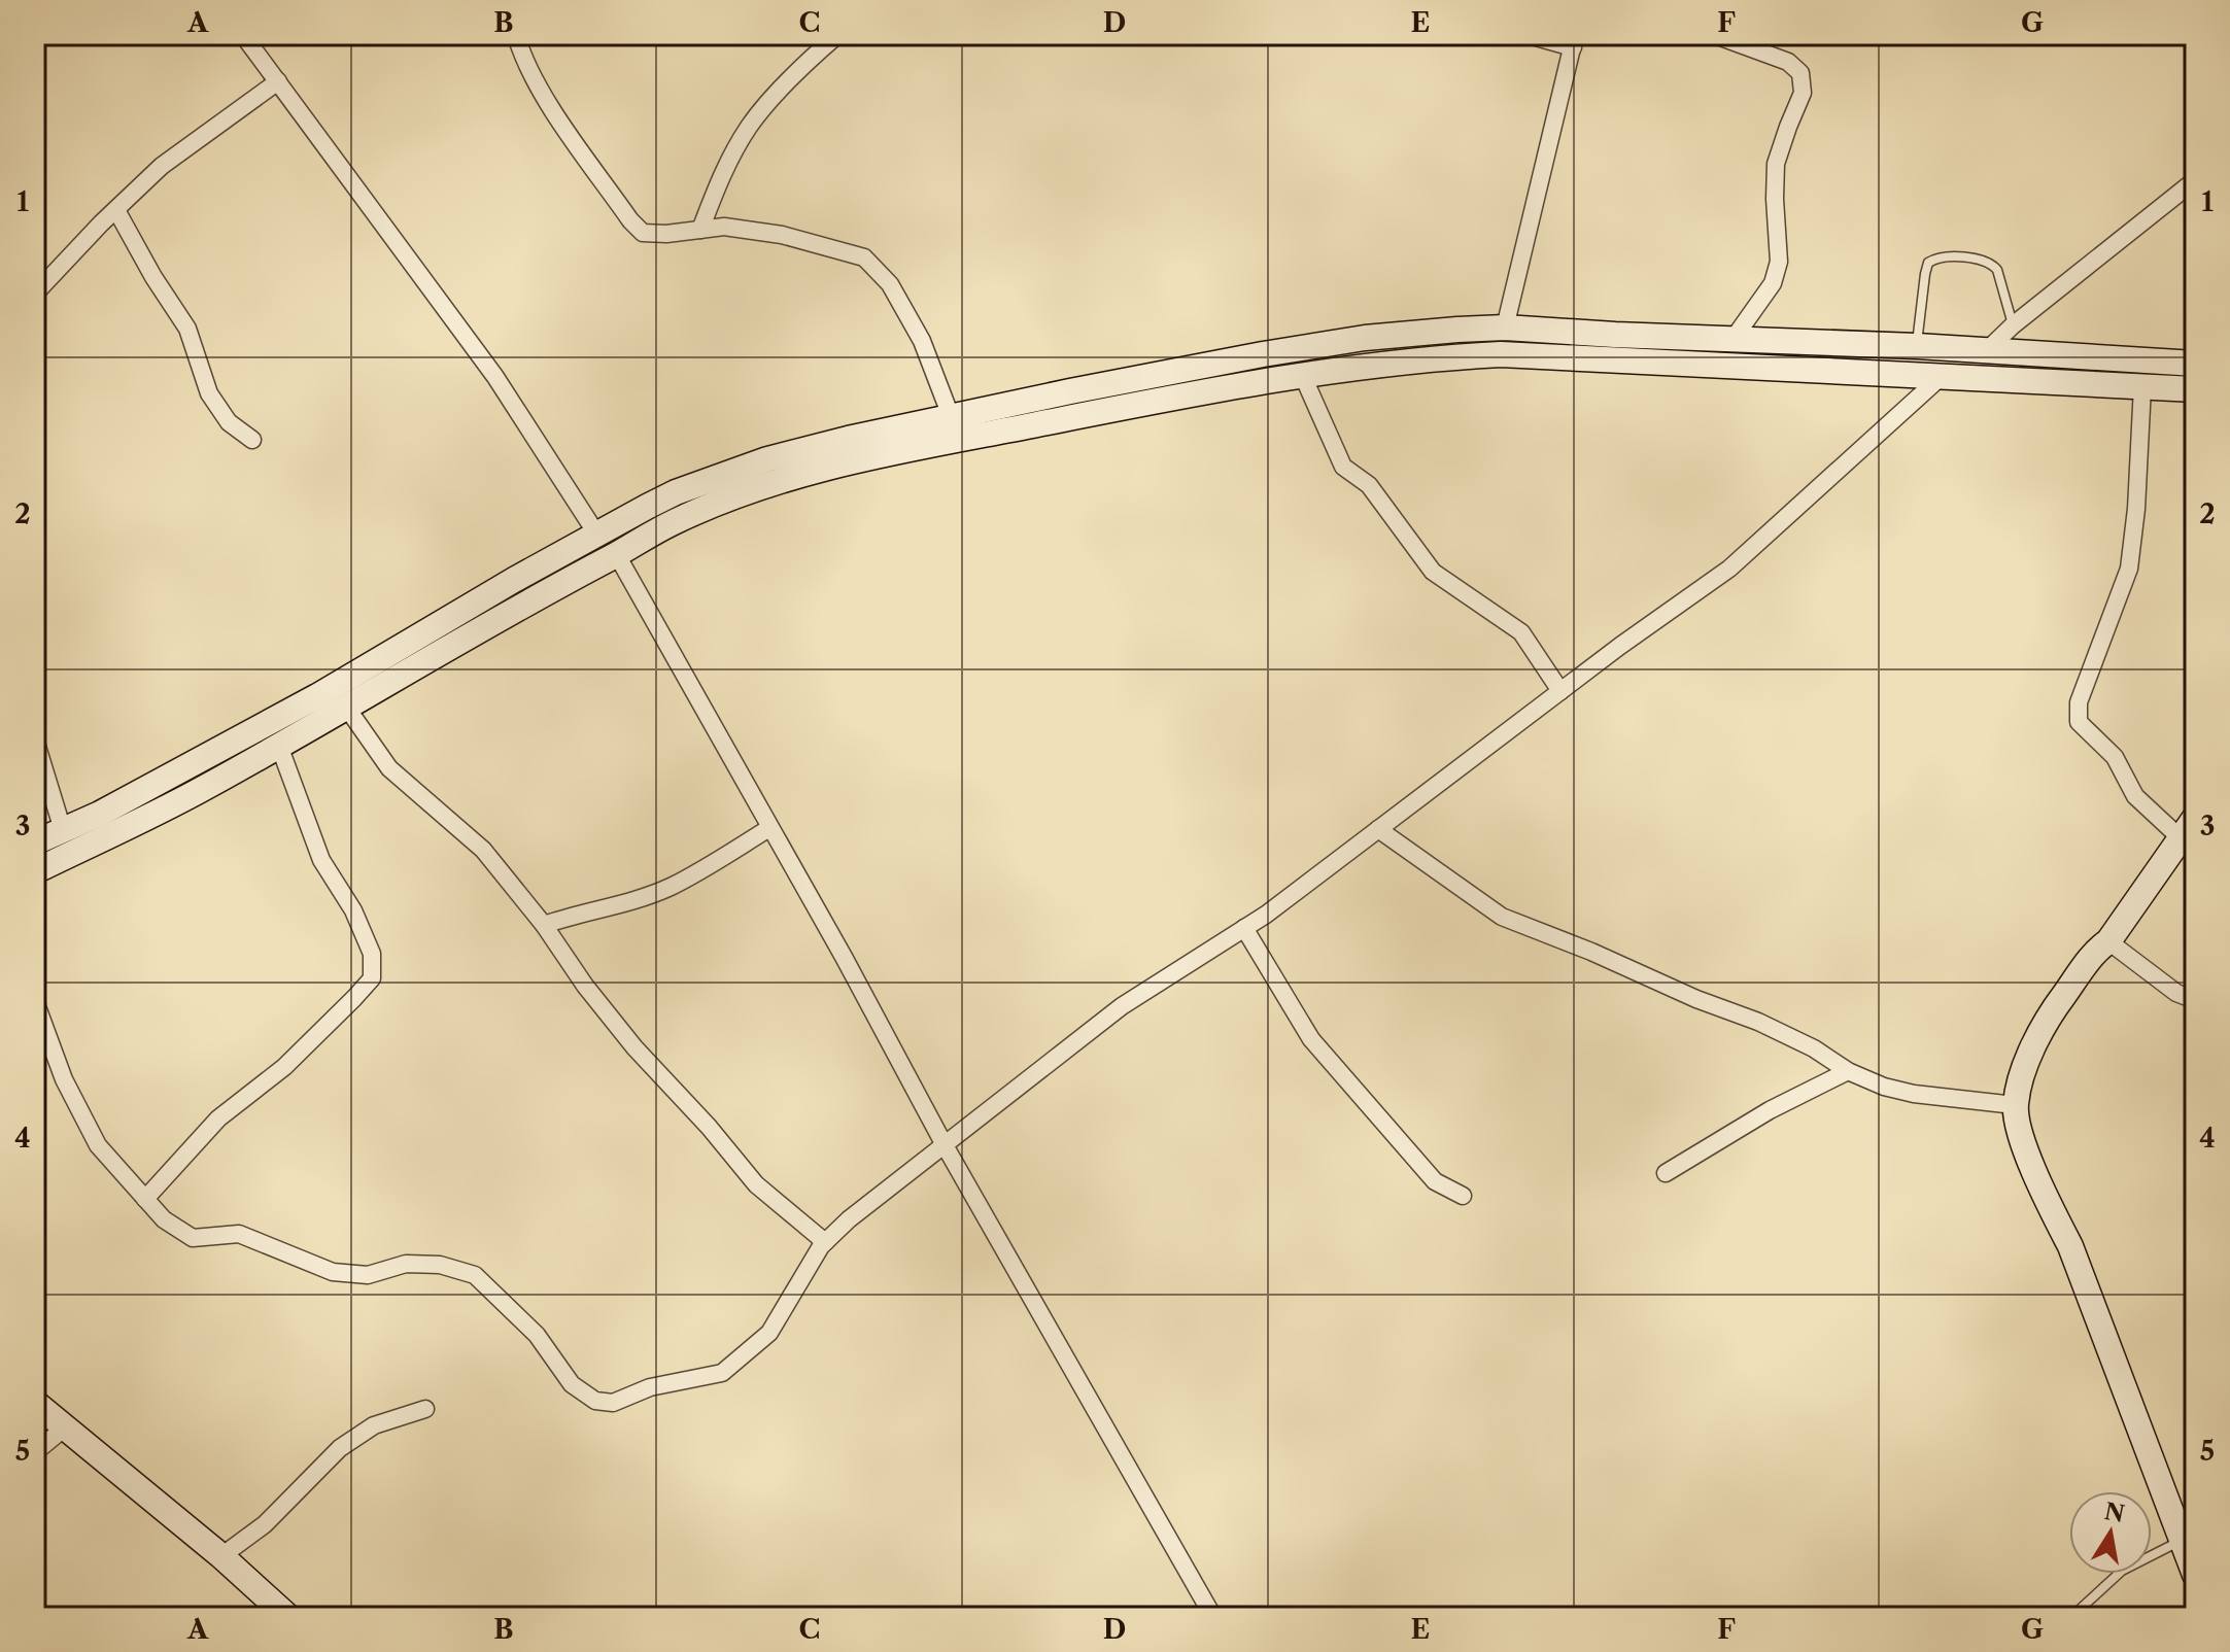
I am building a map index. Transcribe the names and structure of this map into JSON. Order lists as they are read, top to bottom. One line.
{"north":"top","grid":{"columns":["A","B","C","D","E","F","G"],"rows":["1","2","3","4","5"]}}
